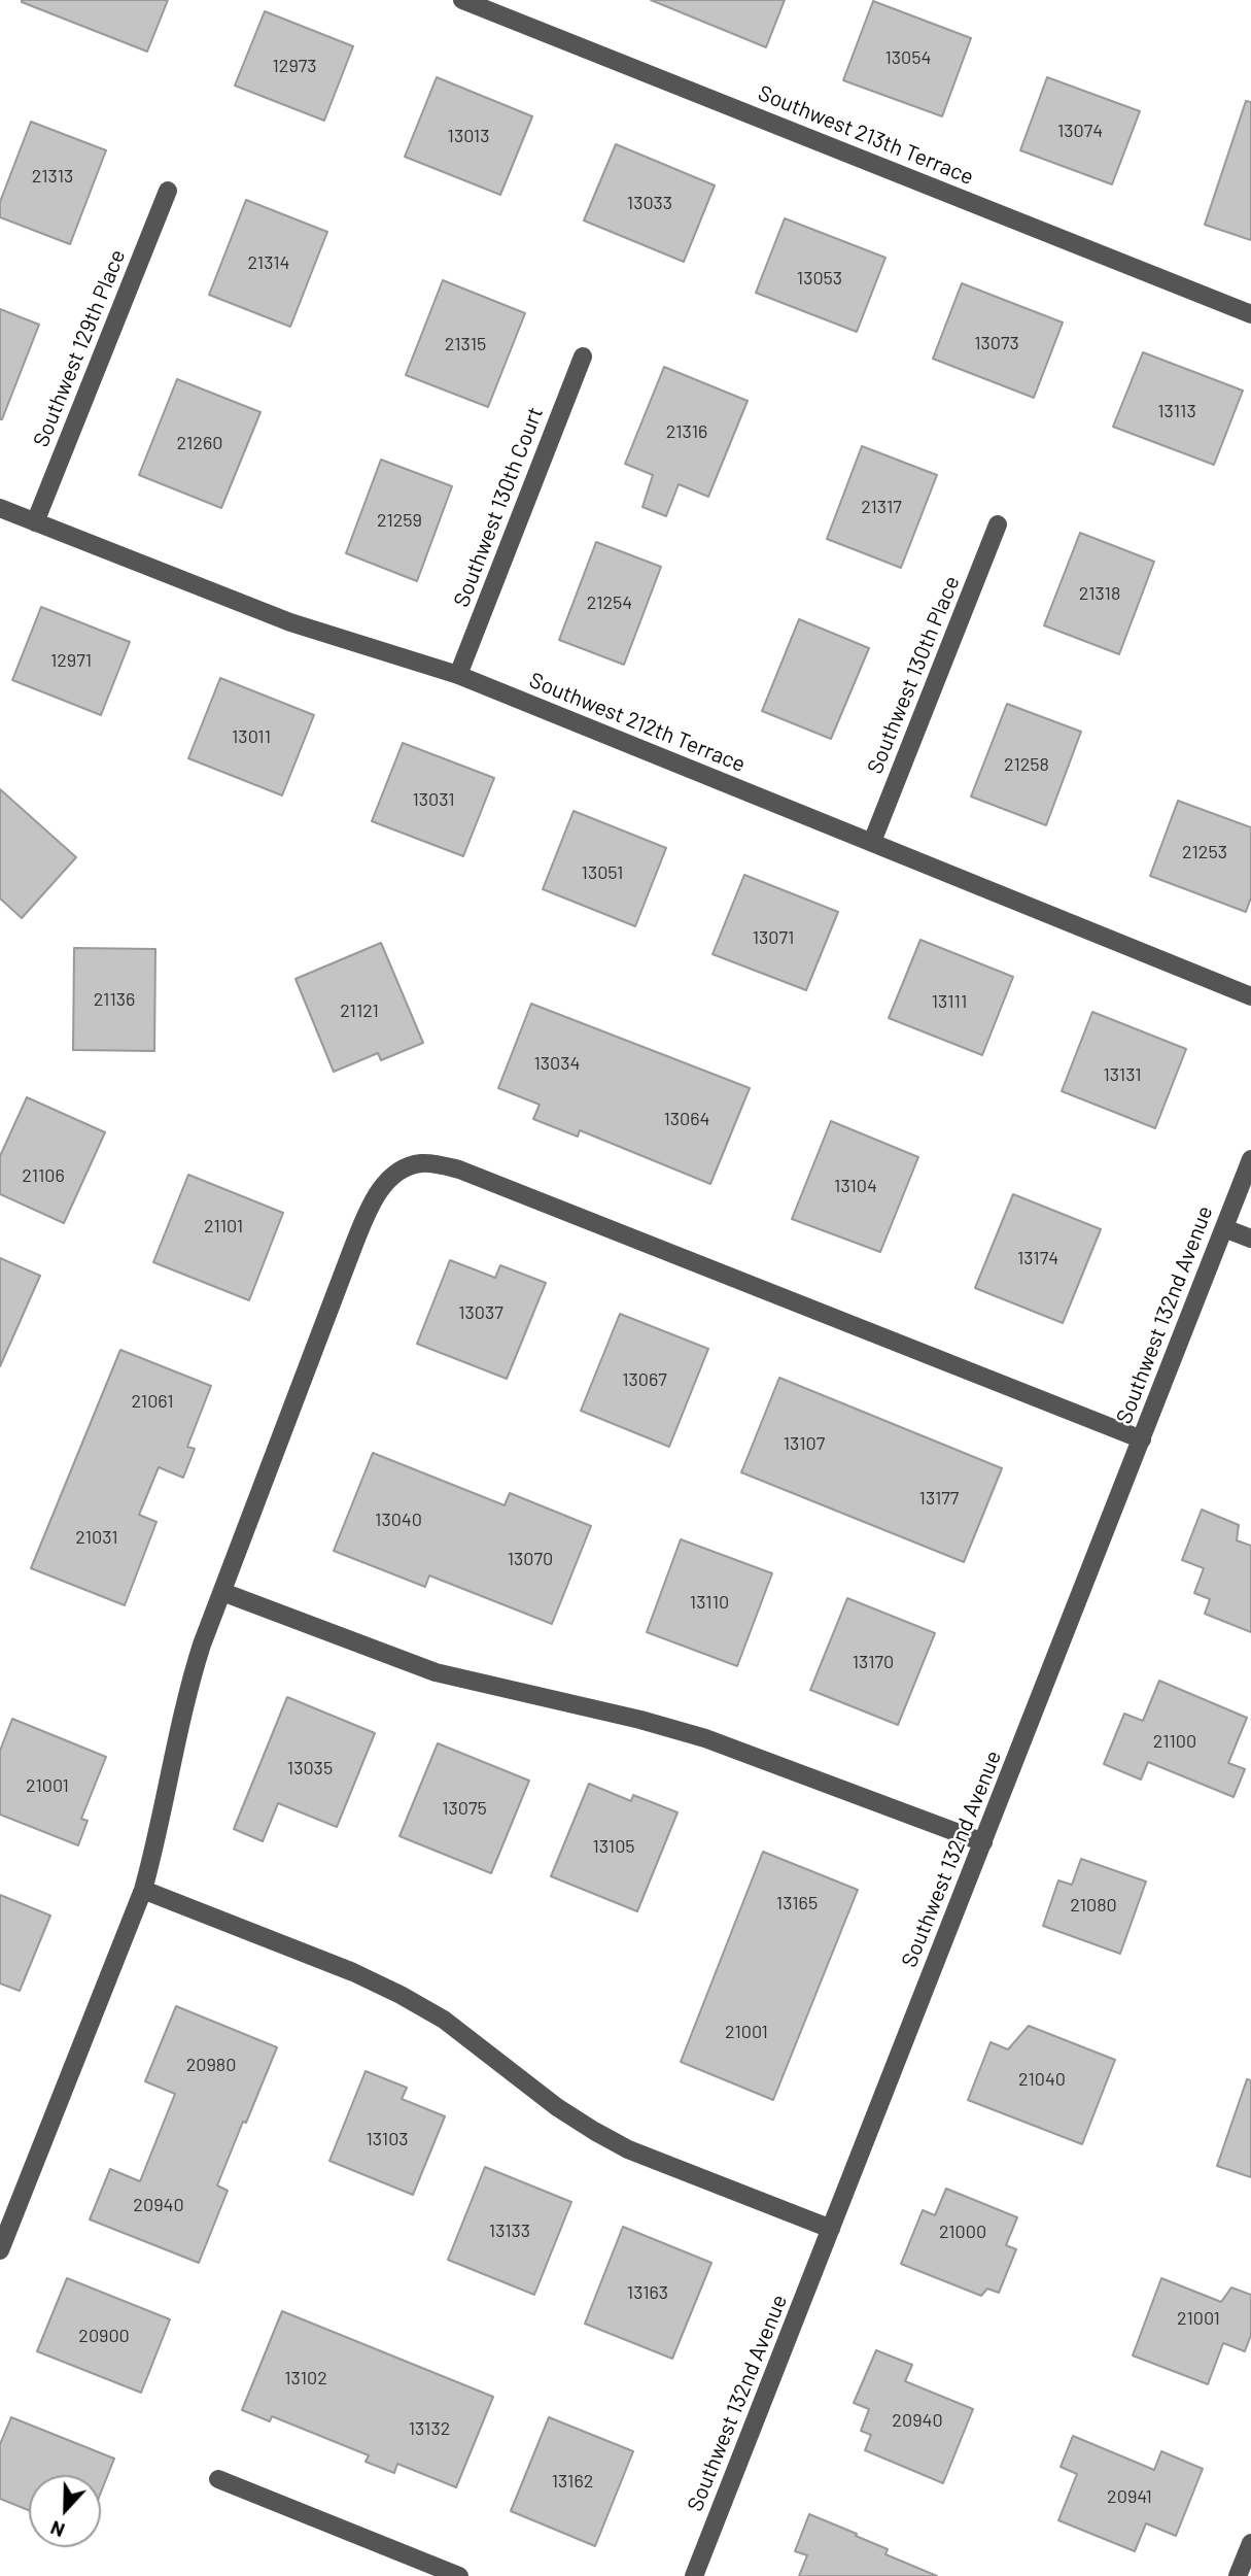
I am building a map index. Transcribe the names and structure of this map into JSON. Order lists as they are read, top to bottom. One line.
{"streets":{"street":["Southwest 213th Terrace","Southwest 129th Place","Southwest 130th Court","Southwest 130th Place","Southwest 212th Terrace","Southwest 132nd Avenue"]},"crossings":[["Southwest 129th Place","Southwest 212th Terrace"],["Southwest 130th Court","Southwest 212th Terrace"],["Southwest 130th Place","Southwest 212th Terrace"]],"house_numbers":["13054","12973","13074","13013","21313","13033","21314","13053","13073","21315","13113","21316","21260","21317","21259","21318","21254","12971","13011","21258","13031","21253","13051","13071","21136","13111","21121","13034","13131","13064","21106","13104","21101","13174","13037","13067","21061","13107","13177","13040","21031","13070","13110","13170","21100","13035","21001","13075","13105","13165","21080","21001","20980","21040","13103","20940","13133","21000","13163","21001","20900","13102","20940","13132","13162","20941"],"north":"bottom"}
